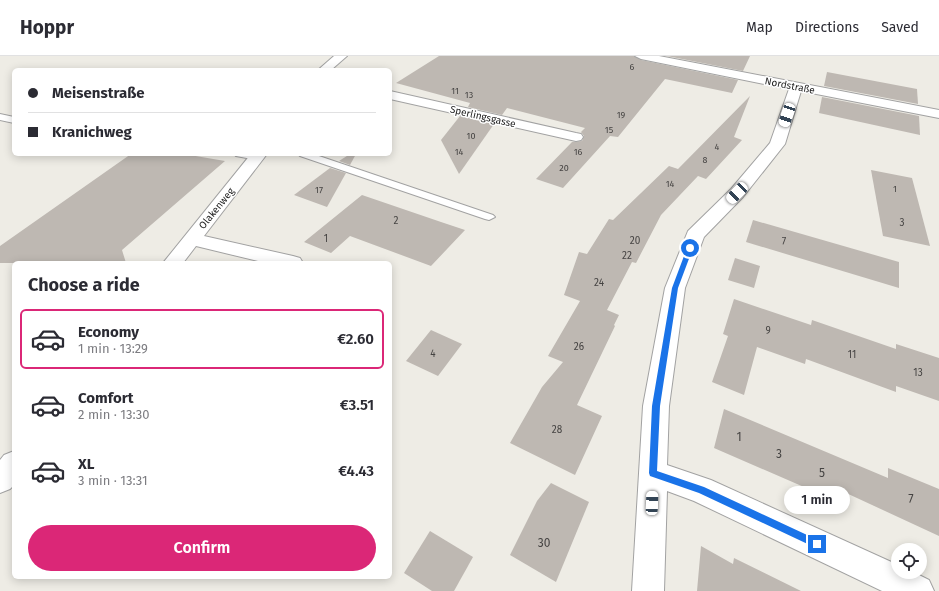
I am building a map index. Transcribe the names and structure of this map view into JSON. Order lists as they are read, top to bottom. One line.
{"streets":{"street":["Nordstraße","Sperlingsgasse","Olakenweg"]},"house_numbers":["6","11","13","19","15","10","4","14","16","8","20","14","1","17","2","3","1","20","7","22","24","9","26","4","11","13","28","1","3","5","7","30"],"page":{"header":"Hoppr","nav":["Map","Directions","Saved"],"banner":["Meisenstraße","Kranichweg"],"heading":"Choose a ride","list":[{"name":"Economy","note":"1 min · 13:29","value":"€2.60"},{"name":"Comfort","note":"2 min · 13:30","value":"€3.51"},{"name":"XL","note":"3 min · 13:31","value":"€4.43"}],"bubble":"1 min","buttons":"Confirm"}}
